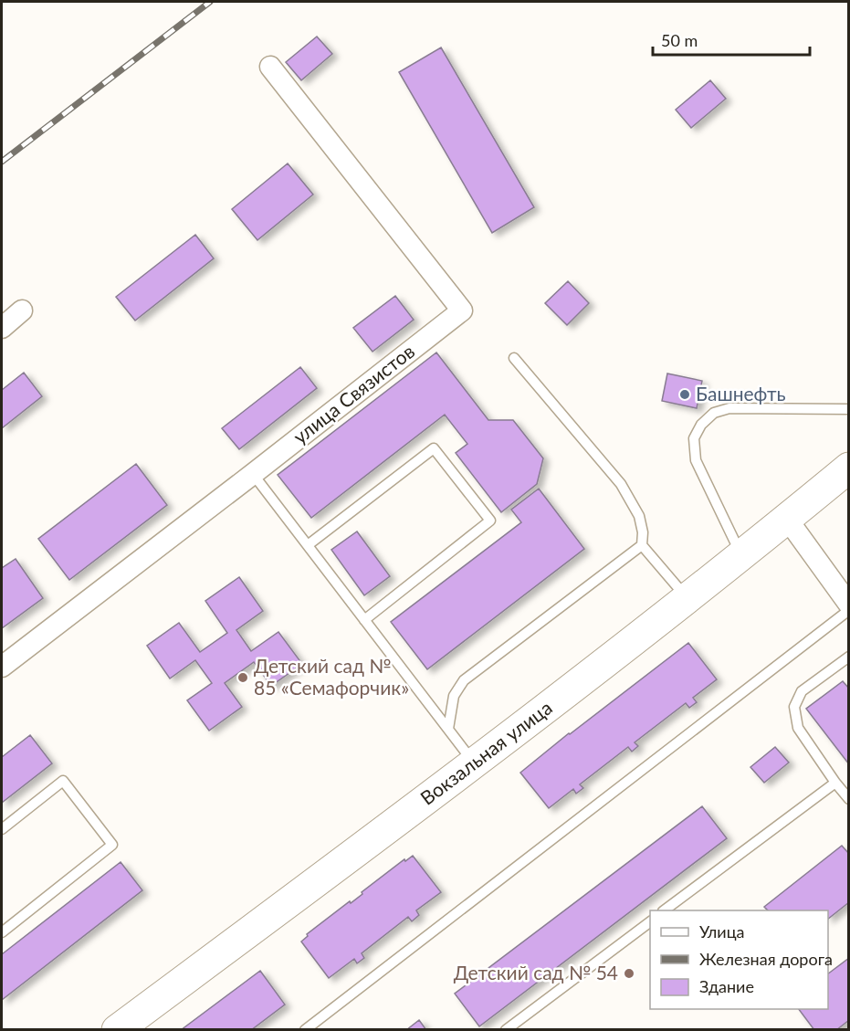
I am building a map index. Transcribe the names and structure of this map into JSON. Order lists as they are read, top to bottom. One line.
{"streets":{"main road":["Вокзальная улица"],"street":["улица Связистов"]},"places":["Башнефть","Детский сад № 85 «Семафорчик»","Детский сад № 54"],"legend":["Улица","Железная дорога","Здание"],"scale_bar":"50 m"}
